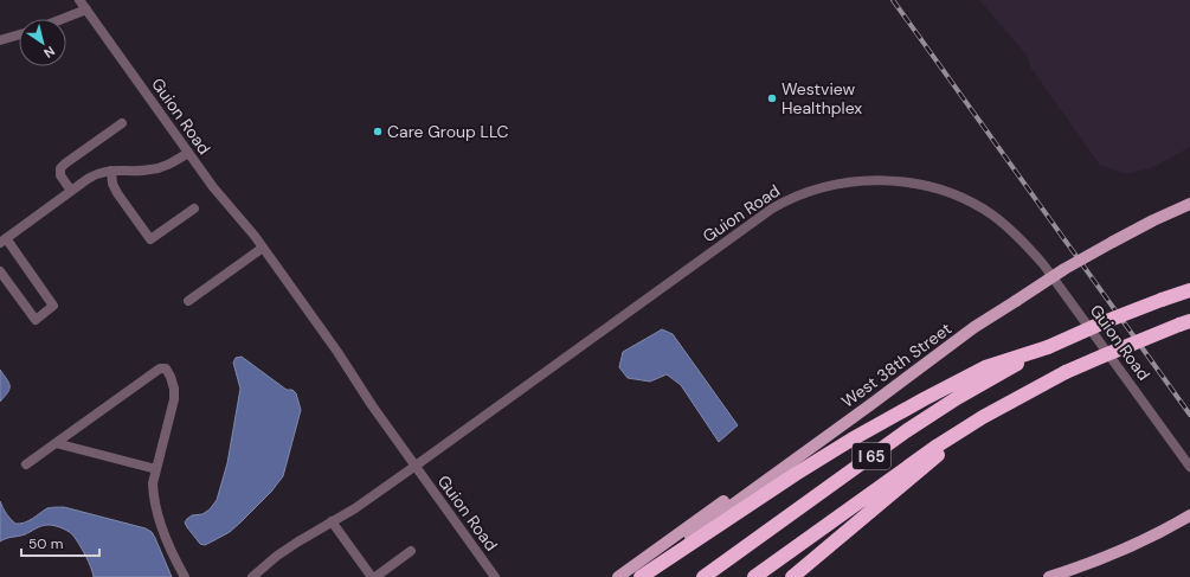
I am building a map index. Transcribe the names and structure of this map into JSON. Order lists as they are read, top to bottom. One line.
{"streets":{"highway":["I 65"],"main road":["West 38th Street"],"street":["Guion Road"]},"places":["Westview Healthplex","Care Group LLC"],"scale_bar":"50 m","north":"bottom right"}
